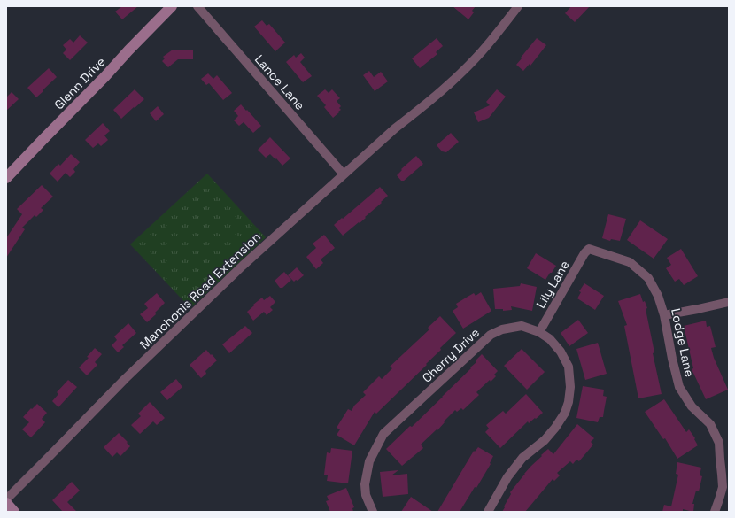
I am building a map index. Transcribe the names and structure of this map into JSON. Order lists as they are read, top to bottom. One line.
{"streets":{"street":["Lance Lane","Glenn Drive","Lily Lane","Manchonis Road Extension","Lodge Lane","Cherry Drive"]},"crossings":[["Lance Lane","Manchonis Road Extension"],["Lily Lane","Lodge Lane"],["Lily Lane","Cherry Drive"]]}
